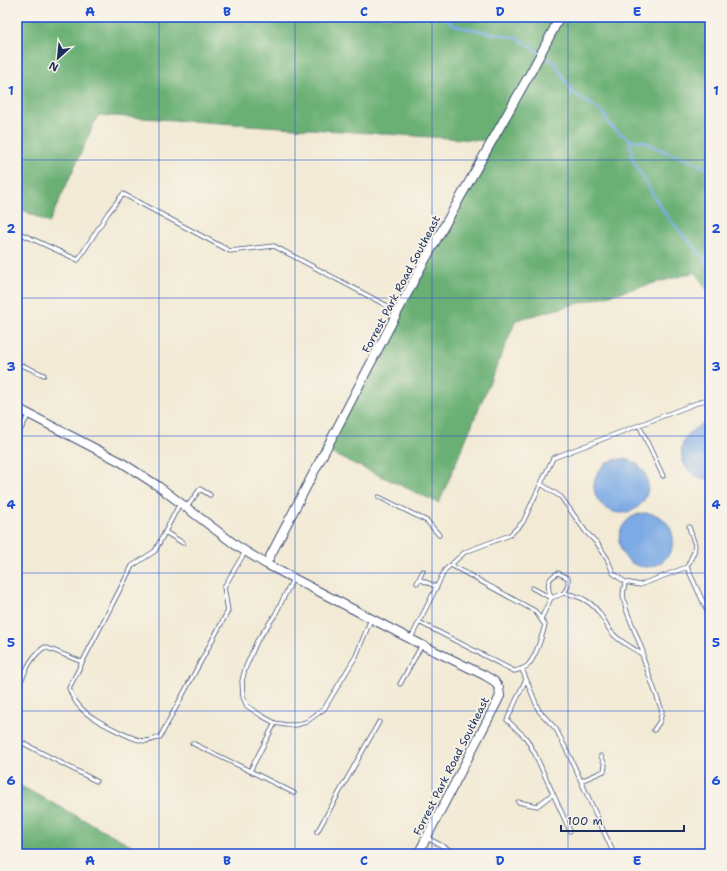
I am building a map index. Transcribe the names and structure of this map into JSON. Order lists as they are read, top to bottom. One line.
{"streets":{"street":["Forrest Park Road Southeast"]},"scale_bar":"100 m","north":"bottom left","grid":{"columns":["A","B","C","D","E"],"rows":["1","2","3","4","5","6"]}}
